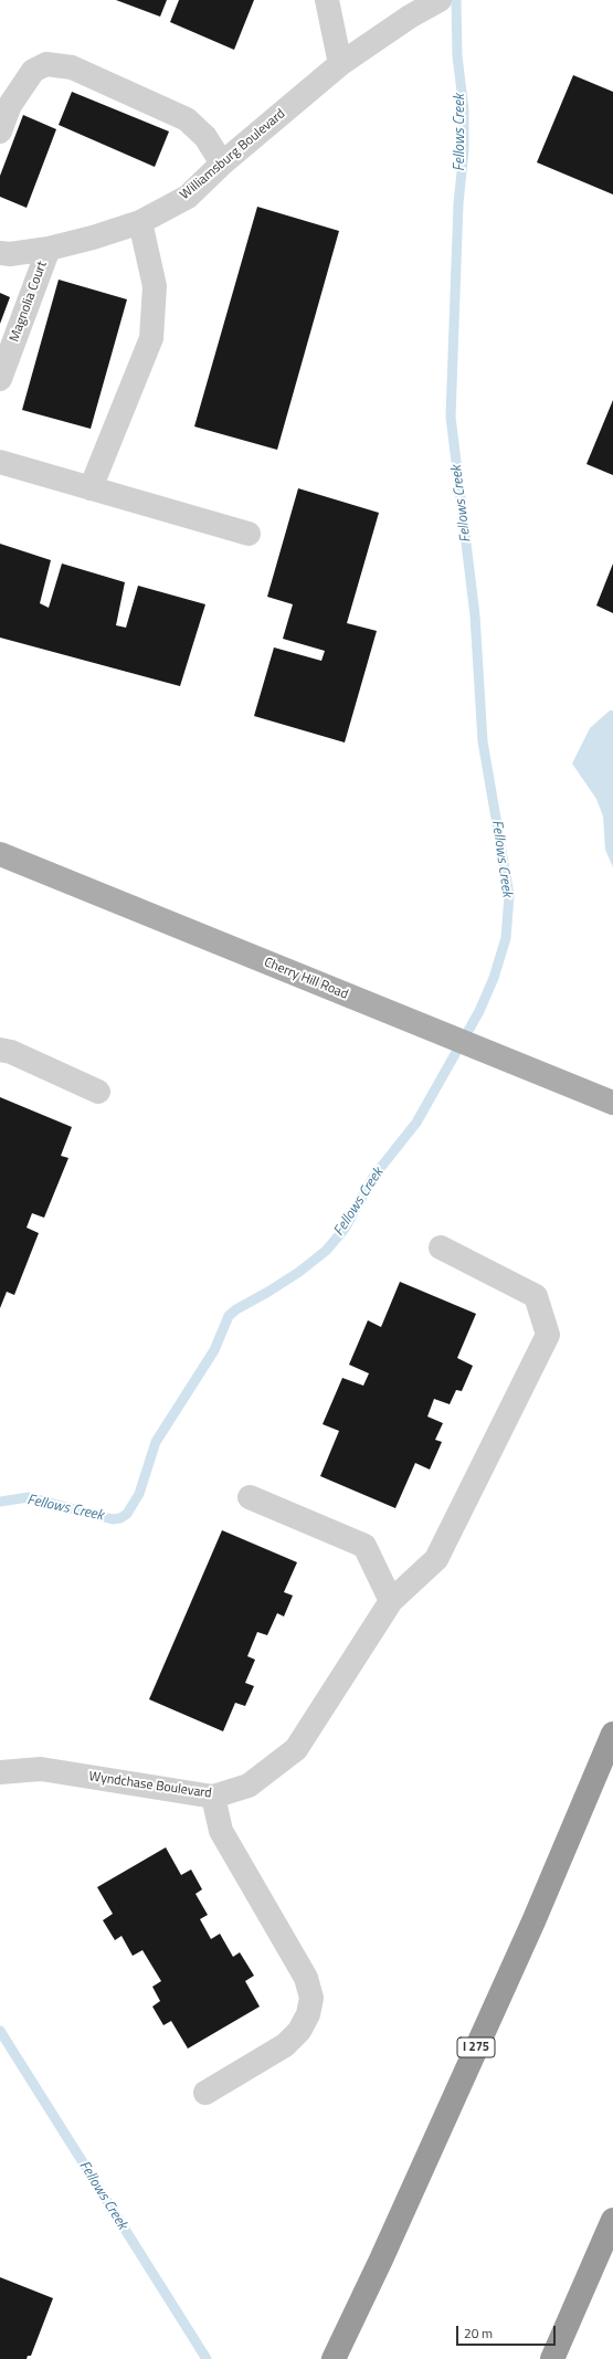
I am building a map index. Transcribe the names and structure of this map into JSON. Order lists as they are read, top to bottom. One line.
{"streets":{"highway":["I 275"],"main road":["Cherry Hill Road"],"street":["Williamsburg Boulevard","Magnolia Court","Wyndchase Boulevard"]},"crossings":[["Williamsburg Boulevard","Magnolia Court"]],"water":["Fellows Creek"],"scale_bar":"20 m"}
